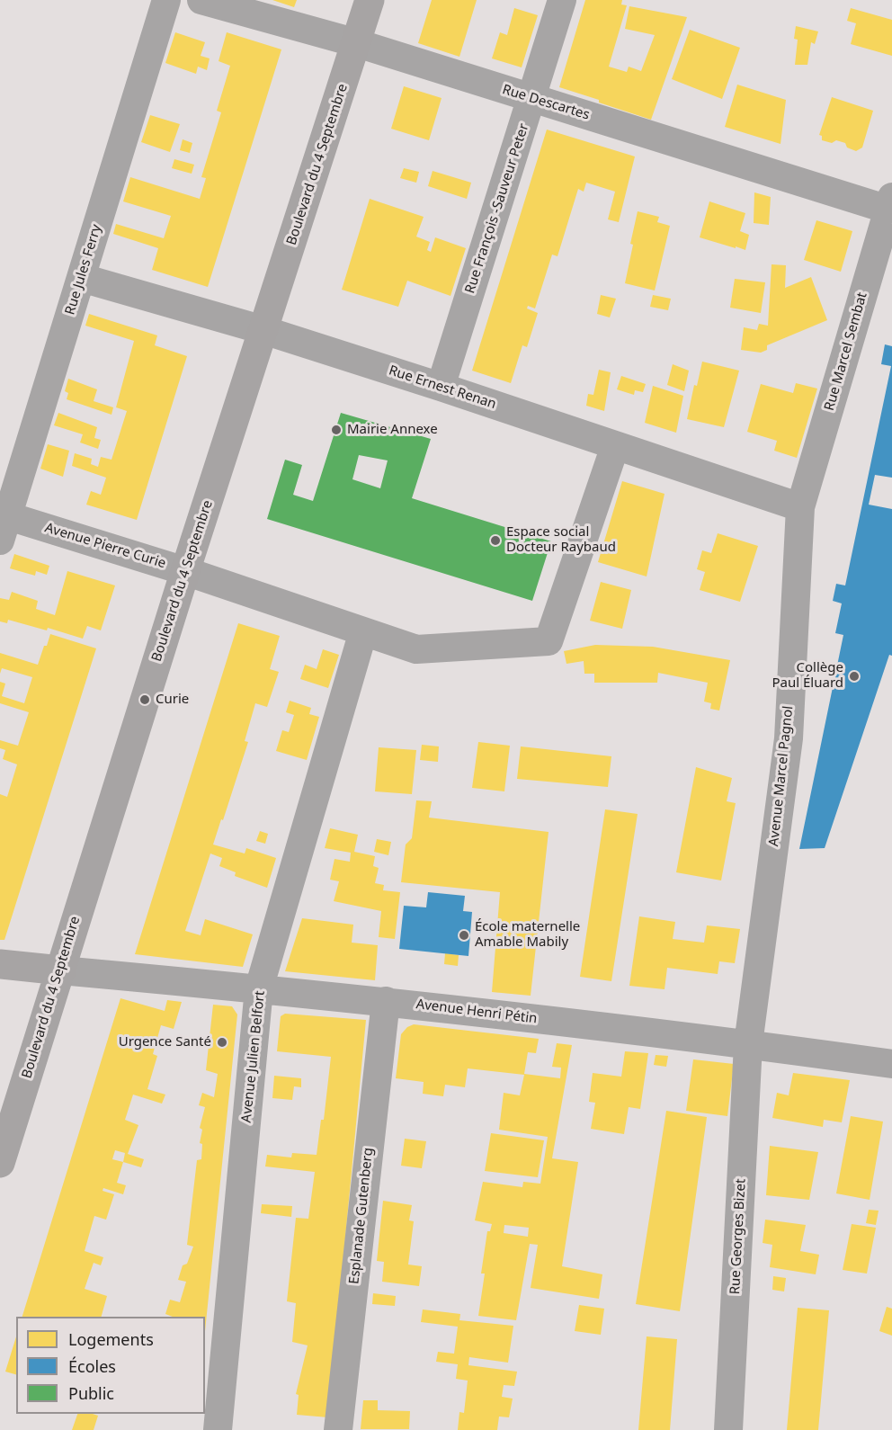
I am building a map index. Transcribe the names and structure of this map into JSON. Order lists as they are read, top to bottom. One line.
{"streets":{"street":["Rue Descartes","Boulevard du 4 Septembre","Rue François -Sauveur Peter","Rue Jules Ferry","Rue Marcel Sembat","Rue Ernest Renan","Avenue Pierre Curie","Avenue Marcel Pagnol","Avenue Henri Pétin","Avenue Julien Belfort","Esplanade Gutenberg","Rue Georges Bizet"]},"crossings":[["Rue Descartes","Boulevard du 4 Septembre"],["Rue Descartes","Rue François -Sauveur Peter"],["Rue Descartes","Rue Marcel Sembat"],["Boulevard du 4 Septembre","Rue Ernest Renan"],["Boulevard du 4 Septembre","Avenue Pierre Curie"],["Boulevard du 4 Septembre","Avenue Henri Pétin"],["Rue François -Sauveur Peter","Rue Ernest Renan"],["Rue Jules Ferry","Rue Ernest Renan"],["Rue Jules Ferry","Avenue Pierre Curie"],["Rue Marcel Sembat","Rue Ernest Renan"],["Rue Marcel Sembat","Avenue Marcel Pagnol"],["Rue Ernest Renan","Avenue Pierre Curie"],["Rue Ernest Renan","Avenue Marcel Pagnol"],["Avenue Pierre Curie","Avenue Julien Belfort"],["Avenue Marcel Pagnol","Avenue Henri Pétin"],["Avenue Marcel Pagnol","Rue Georges Bizet"],["Avenue Henri Pétin","Avenue Julien Belfort"],["Avenue Henri Pétin","Esplanade Gutenberg"],["Avenue Henri Pétin","Rue Georges Bizet"]],"places":["Mairie Annexe","Espace social Docteur Raybaud","Collège Paul Éluard","Curie","École maternelle Amable Mabily","Urgence Santé"],"legend":["Logements","Écoles","Public"]}
